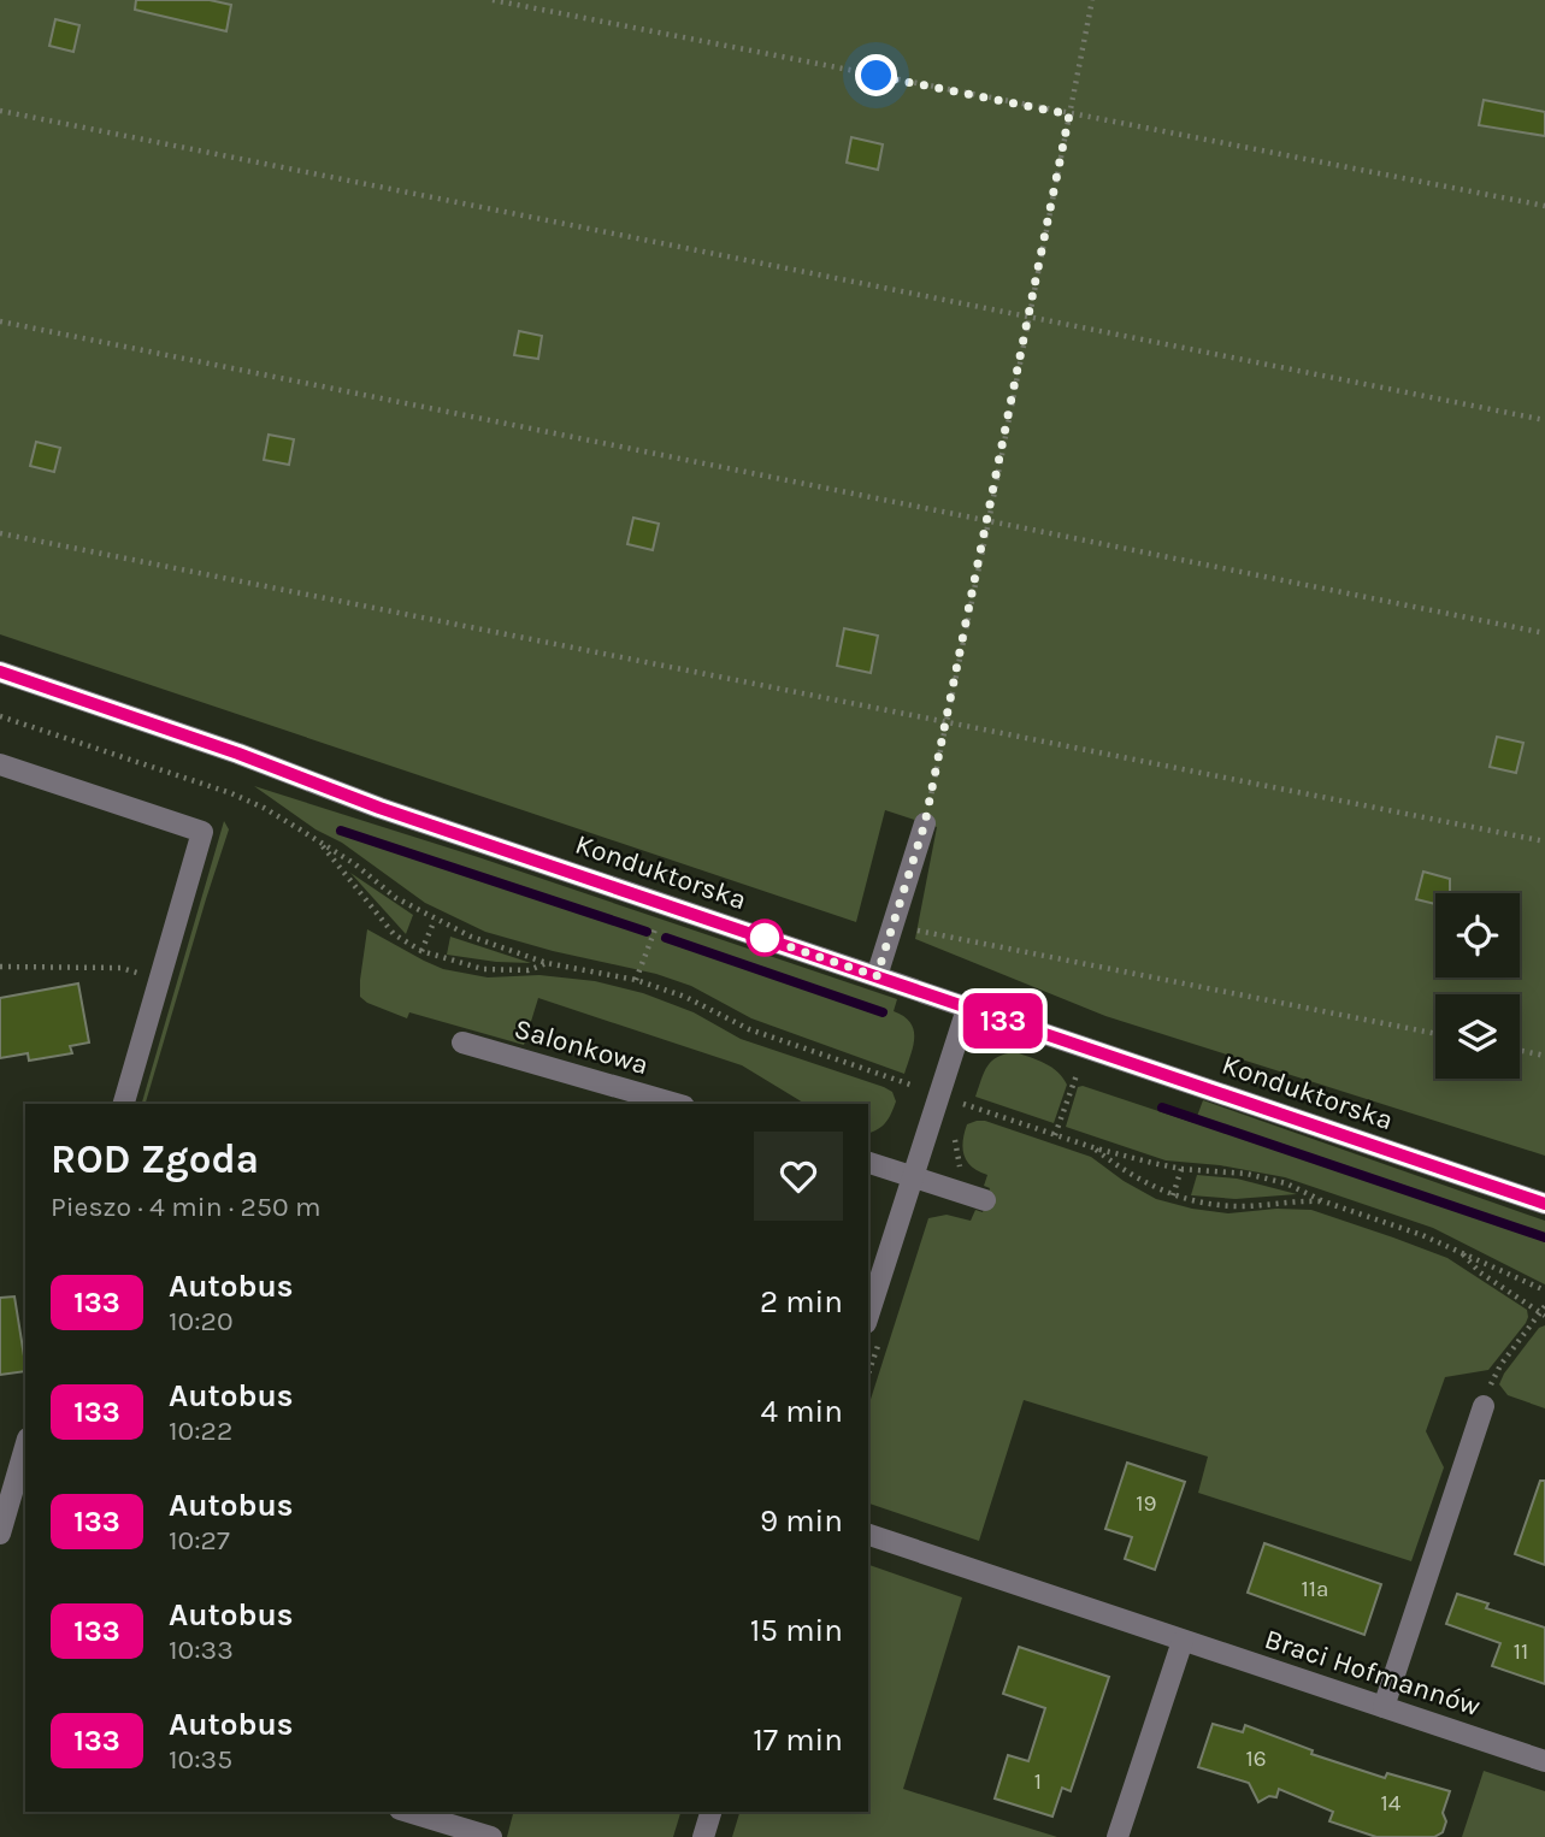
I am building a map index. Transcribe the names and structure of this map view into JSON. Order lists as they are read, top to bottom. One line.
{"streets":{"street":["Konduktorska","Salonkowa","Braci Hofmannów"]},"lines":["bus line 133"],"house_numbers":["19","11a","11","16","1","14"],"page":{"on_map":"133","heading":["ROD Zgoda","Pieszo · 4 min · 250 m"],"list":[{"mark":"133","name":"Autobus","note":"10:20","value":"2 min"},{"mark":"133","name":"Autobus","note":"10:22","value":"4 min"},{"mark":"133","name":"Autobus","note":"10:27","value":"9 min"},{"mark":"133","name":"Autobus","note":"10:33","value":"15 min"},{"mark":"133","name":"Autobus","note":"10:35","value":"17 min"}]}}
